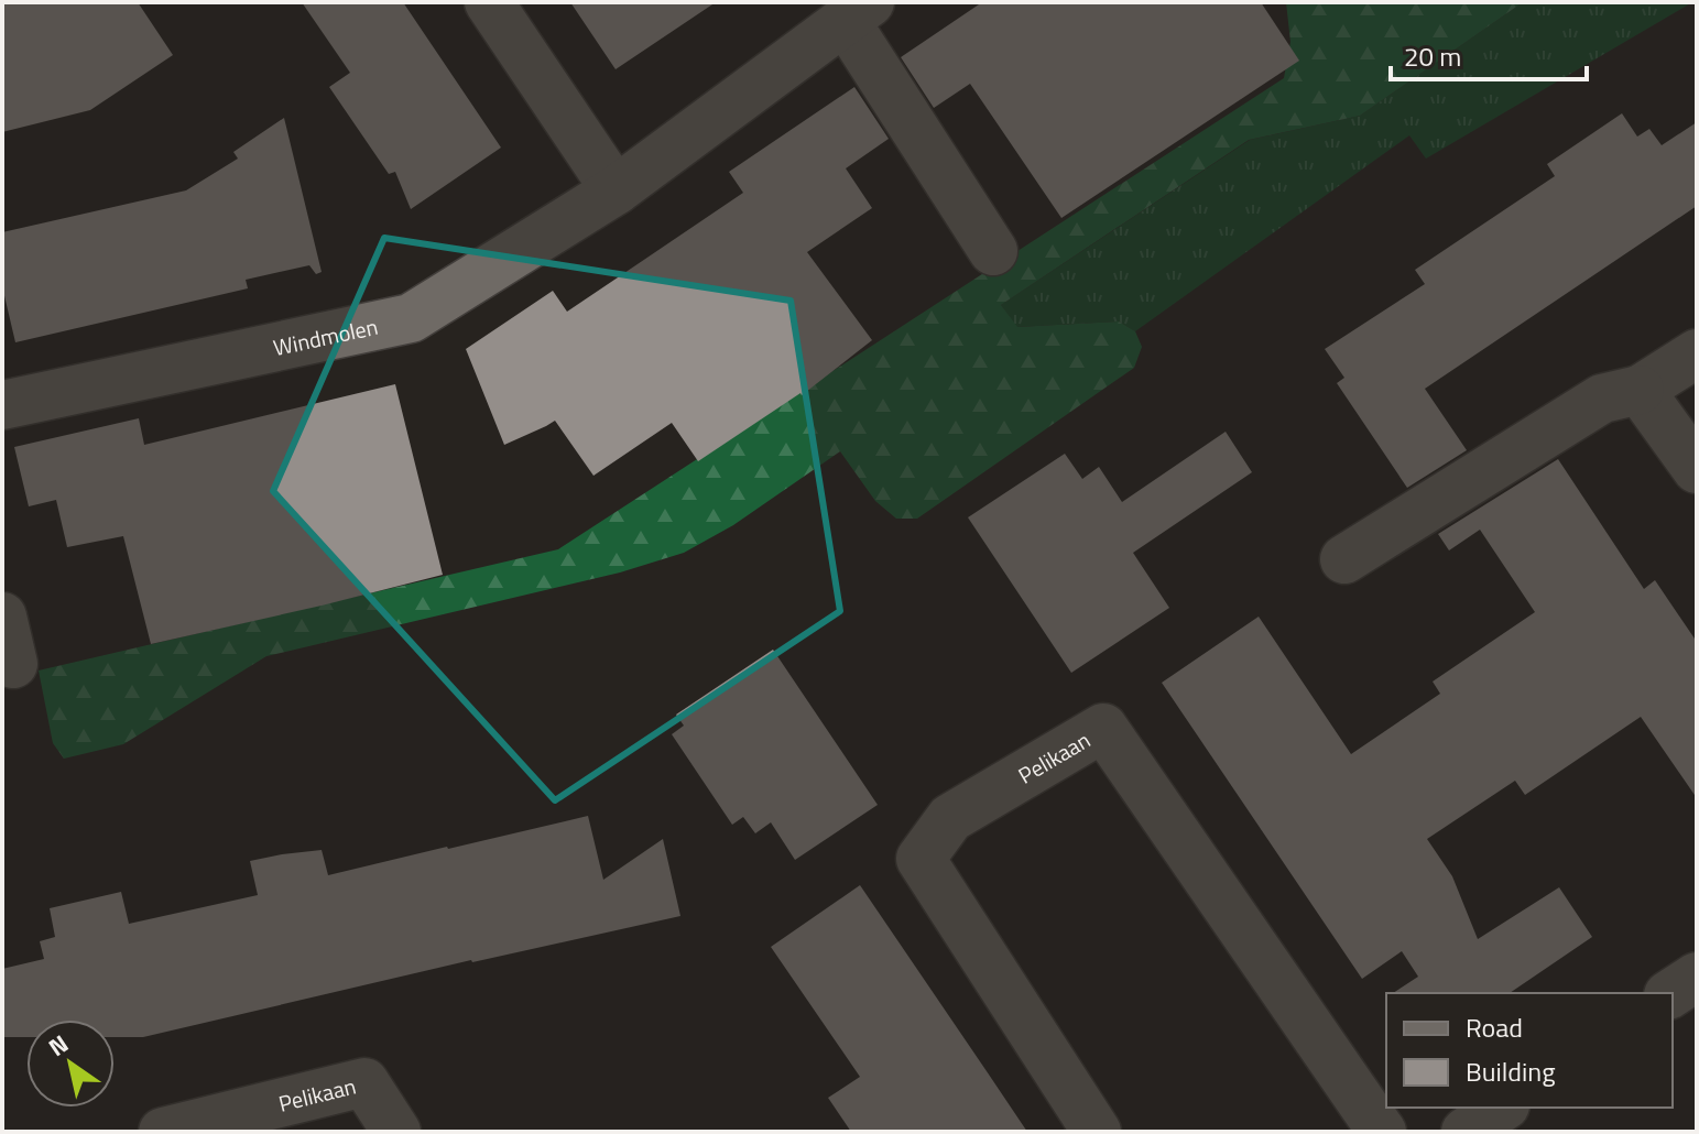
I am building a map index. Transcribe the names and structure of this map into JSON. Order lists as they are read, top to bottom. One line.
{"streets":{"street":["Windmolen","Pelikaan"]},"legend":["Road","Building"],"scale_bar":"20 m","north":"top left"}
